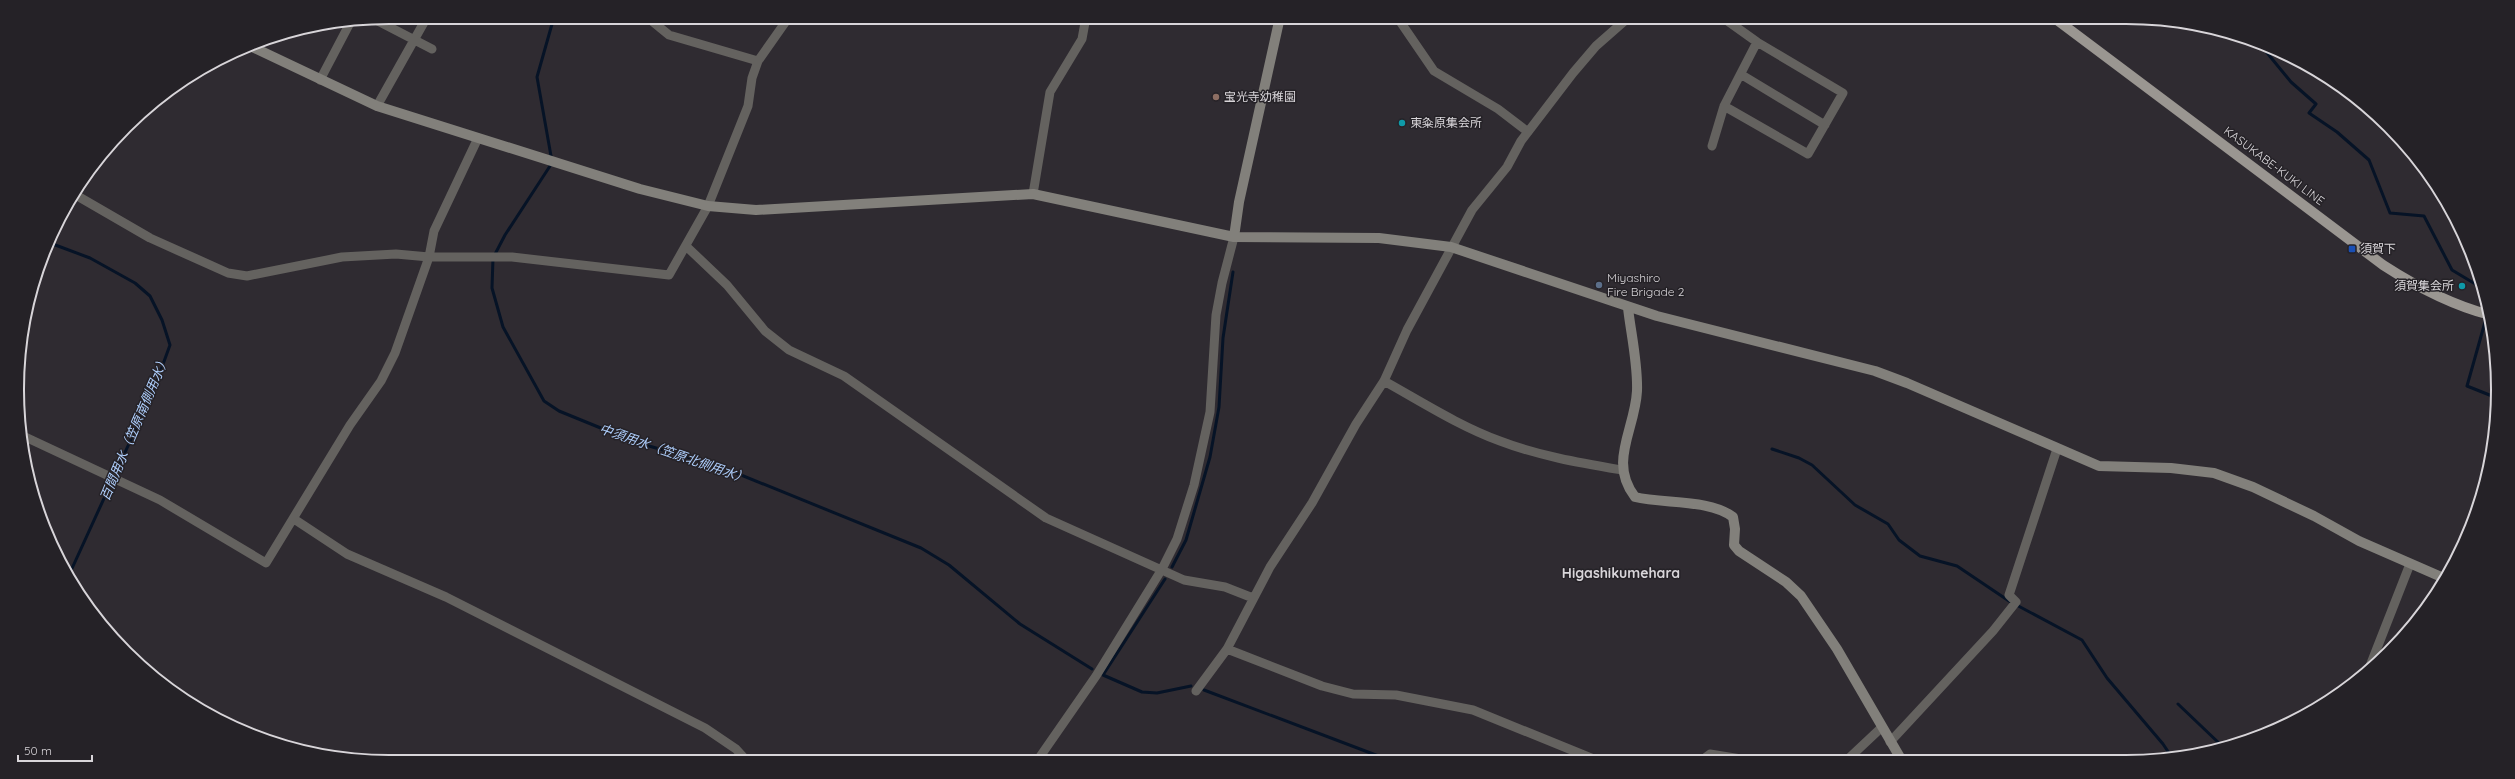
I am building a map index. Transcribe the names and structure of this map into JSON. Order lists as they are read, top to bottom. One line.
{"streets":{"main road":["KASUKABE-KUKI LINE"]},"districts":["Higashikumehara"],"water":["百間用水（笠原南側用水）","中須用水（笠原北側用水）"],"places":{"other":["宝光寺幼稚園","東粂原集会所","Miyashiro Fire Brigade 2","須賀集会所"],"transit":["須賀下"]},"scale_bar":"50 m"}
